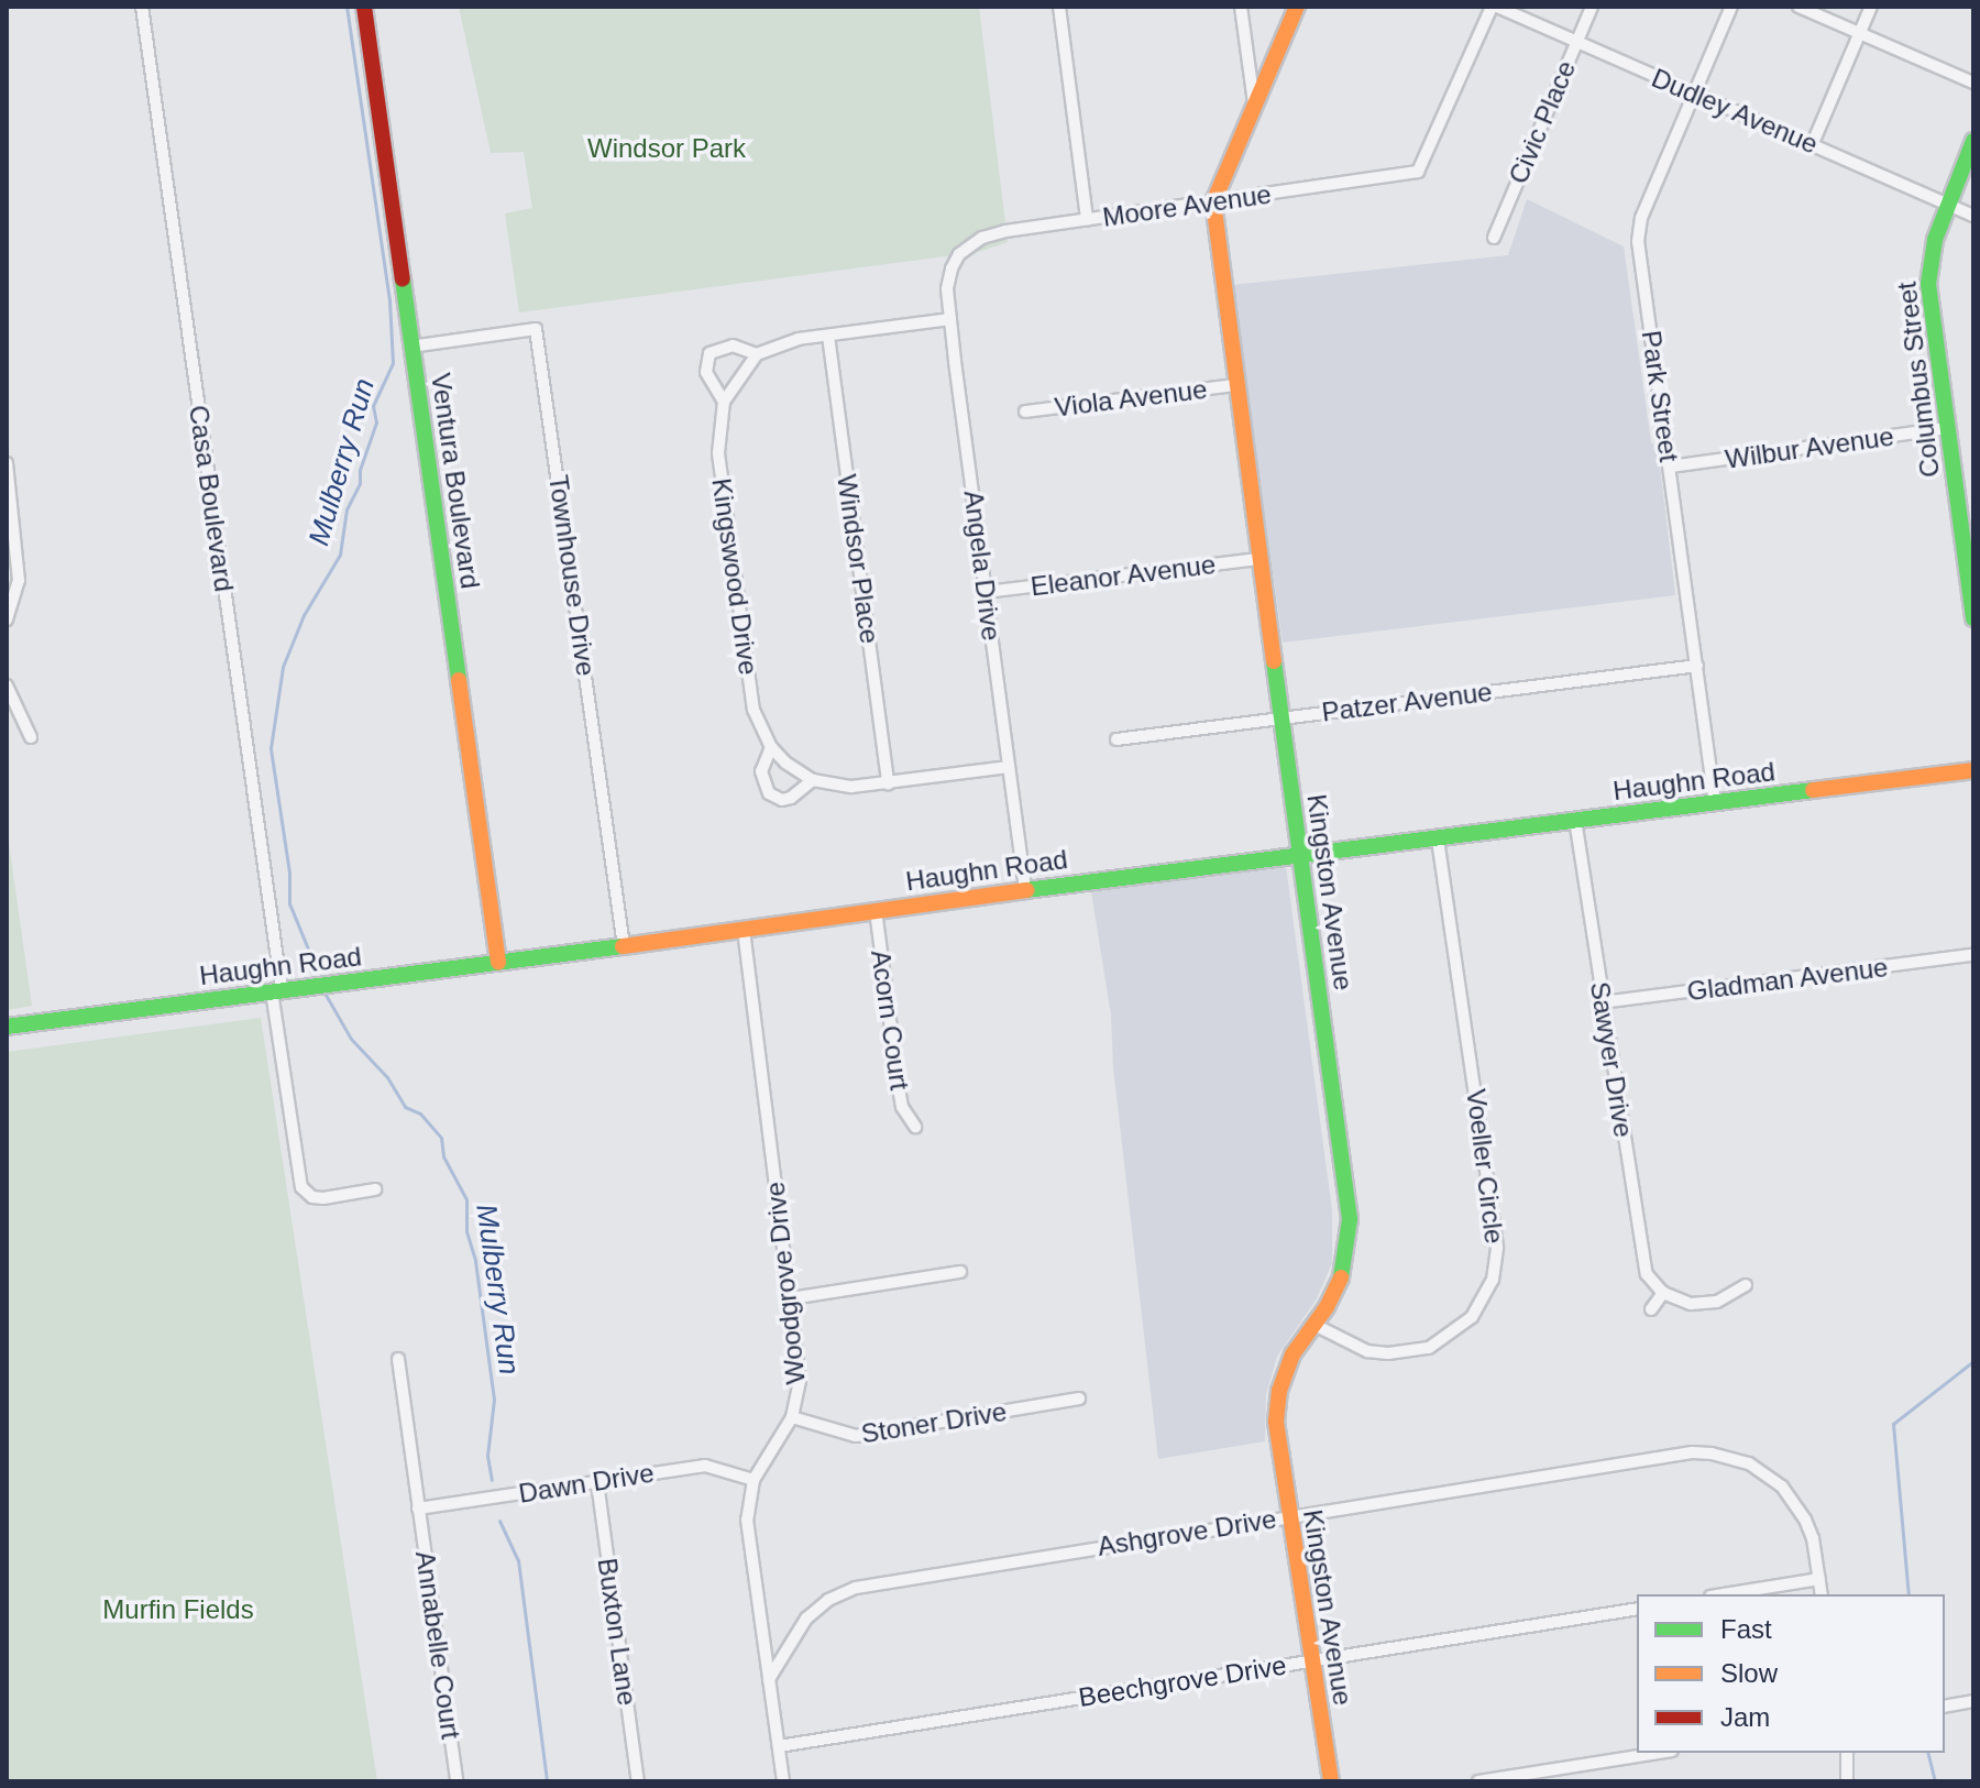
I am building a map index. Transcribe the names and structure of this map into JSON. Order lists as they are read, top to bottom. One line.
{"streets":{"street":["Dudley Avenue","Civic Place","Moore Avenue","Columbus Street","Park Street","Viola Avenue","Wilbur Avenue","Ventura Boulevard","Casa Boulevard","Windsor Place","Angela Drive","Townhouse Drive","Eleanor Avenue","Kingswood Drive","Patzer Avenue","Haughn Road","Kingston Avenue","Gladman Avenue","Acorn Court","Sawyer Drive","Voeller Circle","Woodgrove Drive","Stoner Drive","Dawn Drive","Ashgrove Drive","Buxton Lane","Annabelle Court","Beechgrove Drive"]},"crossings":[["Dudley Avenue","Civic Place"],["Dudley Avenue","Moore Avenue"],["Dudley Avenue","Columbus Street"],["Dudley Avenue","Park Street"],["Moore Avenue","Angela Drive"],["Moore Avenue","Kingston Avenue"],["Columbus Street","Wilbur Avenue"],["Park Street","Wilbur Avenue"],["Park Street","Patzer Avenue"],["Park Street","Haughn Road"],["Viola Avenue","Kingston Avenue"],["Ventura Boulevard","Townhouse Drive"],["Ventura Boulevard","Haughn Road"],["Casa Boulevard","Haughn Road"],["Windsor Place","Kingswood Drive"],["Angela Drive","Eleanor Avenue"],["Angela Drive","Kingswood Drive"],["Angela Drive","Haughn Road"],["Townhouse Drive","Haughn Road"],["Eleanor Avenue","Kingston Avenue"],["Patzer Avenue","Kingston Avenue"],["Haughn Road","Kingston Avenue"],["Haughn Road","Acorn Court"],["Haughn Road","Sawyer Drive"],["Haughn Road","Voeller Circle"],["Haughn Road","Woodgrove Drive"],["Kingston Avenue","Voeller Circle"],["Kingston Avenue","Ashgrove Drive"],["Kingston Avenue","Beechgrove Drive"],["Gladman Avenue","Sawyer Drive"],["Woodgrove Drive","Stoner Drive"],["Woodgrove Drive","Dawn Drive"],["Woodgrove Drive","Ashgrove Drive"],["Woodgrove Drive","Beechgrove Drive"],["Dawn Drive","Buxton Lane"],["Dawn Drive","Annabelle Court"]],"water":["Mulberry Run"],"parks":["Windsor Park","Murfin Fields"],"legend":["Fast","Slow","Jam"]}
